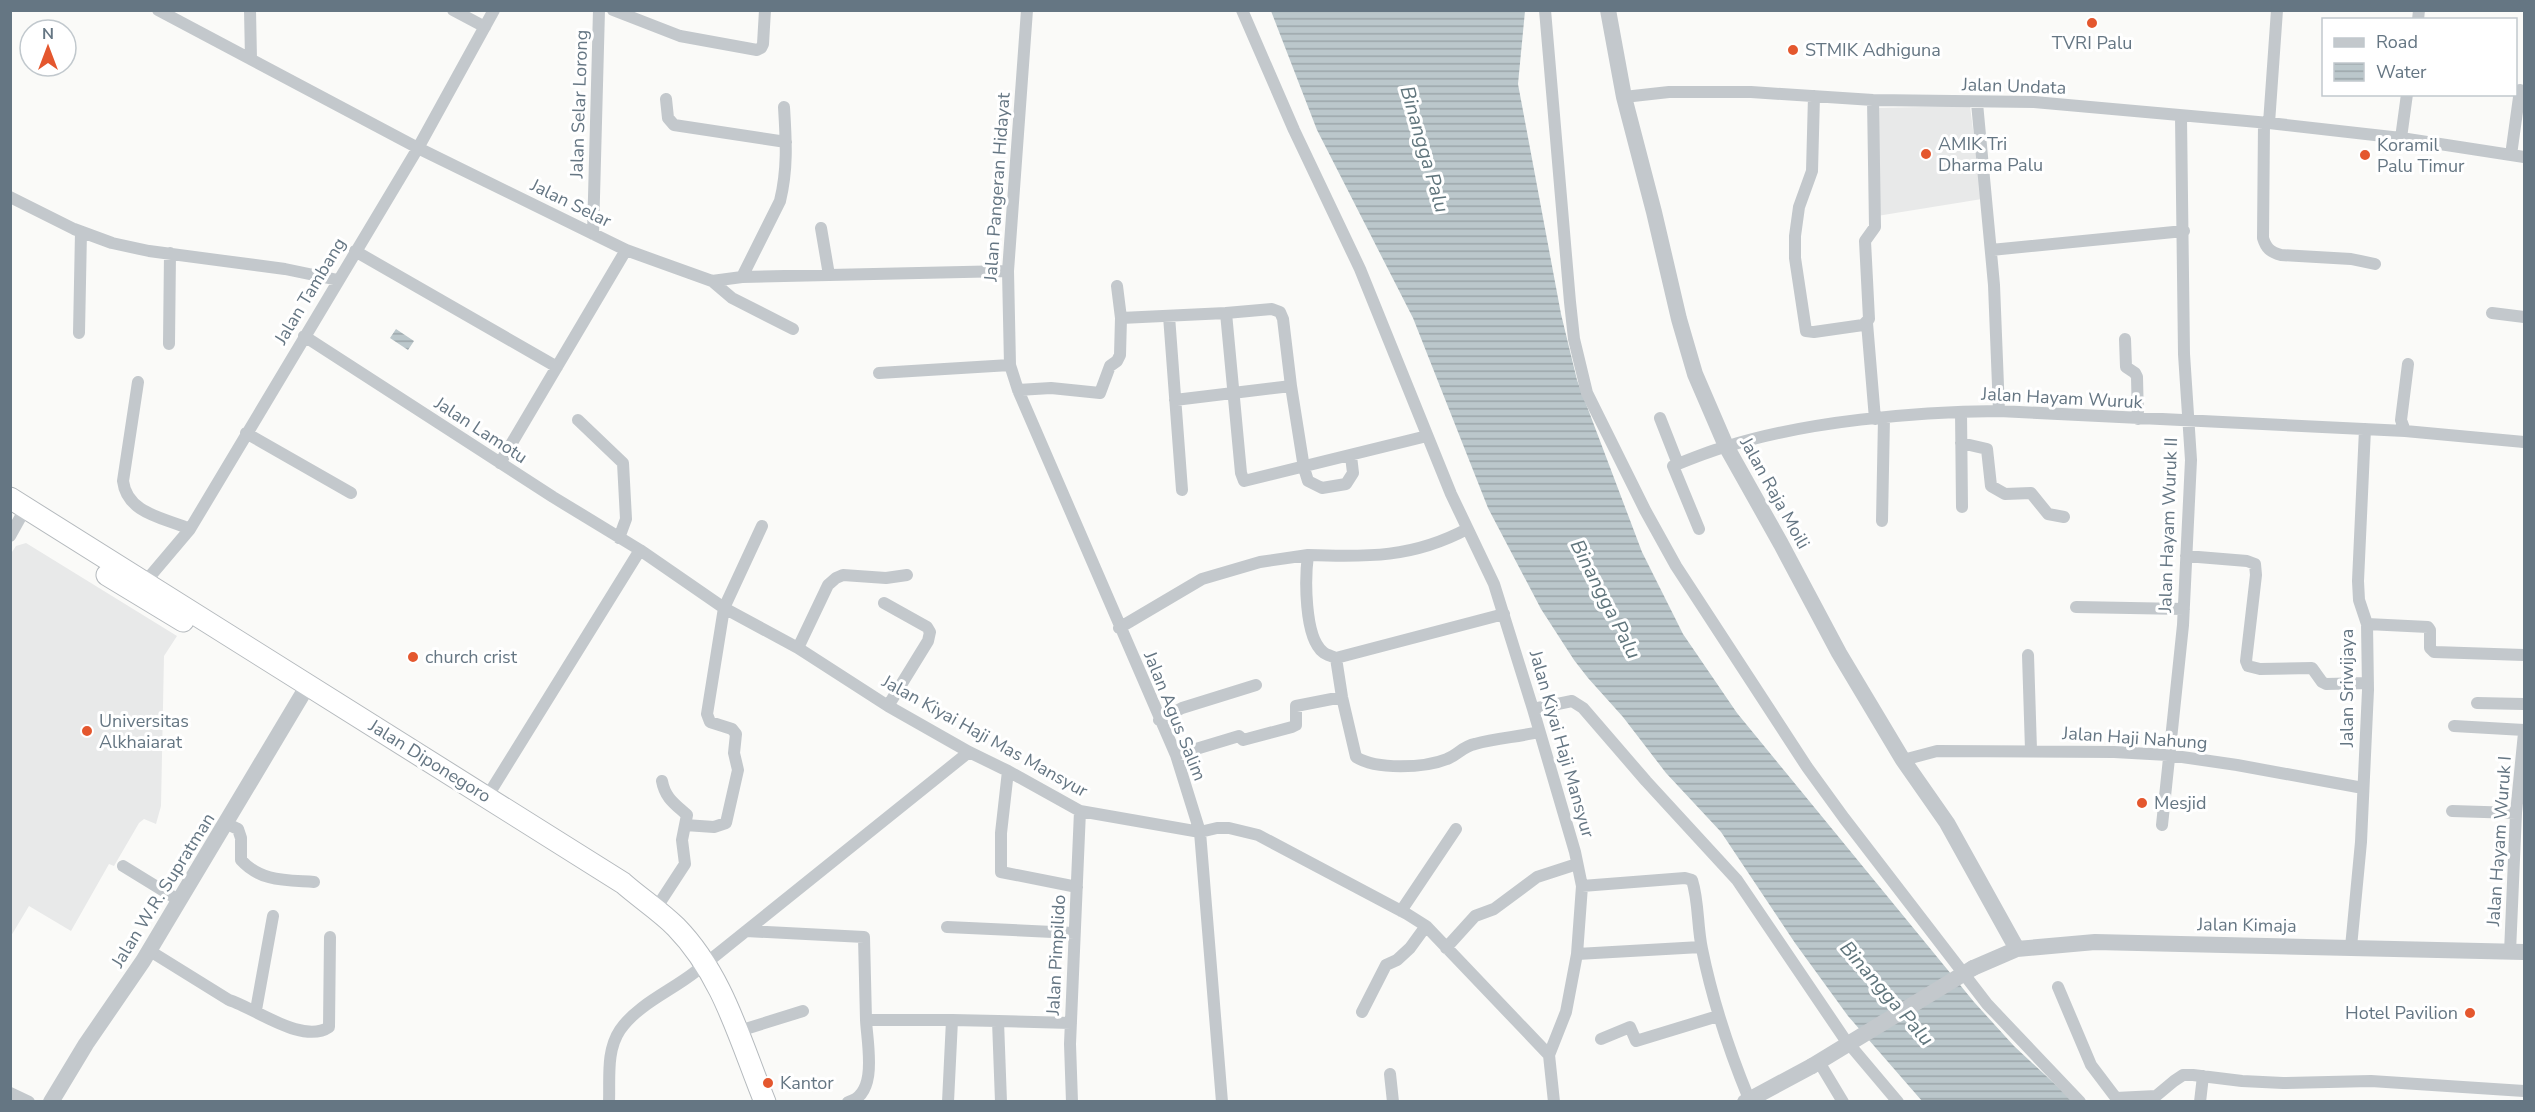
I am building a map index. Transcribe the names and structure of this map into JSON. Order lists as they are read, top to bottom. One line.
{"streets":{"highway":["Jalan Diponegoro"],"street":["Jalan Undata","Jalan Selar Lorong","Jalan Pangeran Hidayat","Jalan Selar","Jalan Tambang","Jalan Hayam Wuruk","Jalan Lamotu","Jalan Raja Moili","Jalan Hayam Wuruk II","Jalan Sriwijaya","Jalan Agus Salim","Jalan Kiyai Haji Mas Mansyur","Jalan Haji Nahung","Jalan Kiyai Haji Mansyur","Jalan Hayam Wuruk I","Jalan W.R. Supratman","Jalan Kimaja","Jalan Pimpilido"]},"crossings":[["Jalan Undata","Jalan Raja Moili"],["Jalan Undata","Jalan Hayam Wuruk II"],["Jalan Selar Lorong","Jalan Selar"],["Jalan Pangeran Hidayat","Jalan Selar"],["Jalan Pangeran Hidayat","Jalan Agus Salim"],["Jalan Selar","Jalan Tambang"],["Jalan Tambang","Jalan Lamotu"],["Jalan Tambang","Jalan Diponegoro"],["Jalan Hayam Wuruk","Jalan Raja Moili"],["Jalan Hayam Wuruk","Jalan Hayam Wuruk II"],["Jalan Hayam Wuruk","Jalan Sriwijaya"],["Jalan Lamotu","Jalan Kiyai Haji Mas Mansyur"],["Jalan Raja Moili","Jalan Haji Nahung"],["Jalan Raja Moili","Jalan Kimaja"],["Jalan Hayam Wuruk II","Jalan Haji Nahung"],["Jalan Sriwijaya","Jalan Haji Nahung"],["Jalan Sriwijaya","Jalan Kimaja"],["Jalan Agus Salim","Jalan Kiyai Haji Mas Mansyur"],["Jalan Kiyai Haji Mas Mansyur","Jalan Kiyai Haji Mansyur"],["Jalan Kiyai Haji Mas Mansyur","Jalan Pimpilido"],["Jalan Diponegoro","Jalan W.R. Supratman"],["Jalan Hayam Wuruk I","Jalan Kimaja"]],"water":["Binangga Palu"],"places":["TVRI Palu","STMIK Adhiguna","AMIK Tri Dharma Palu","Koramil Palu Timur","church crist","Universitas Alkhaiarat","Mesjid","Hotel Pavilion","Kantor"],"legend":["Road","Water"],"north":"top"}
